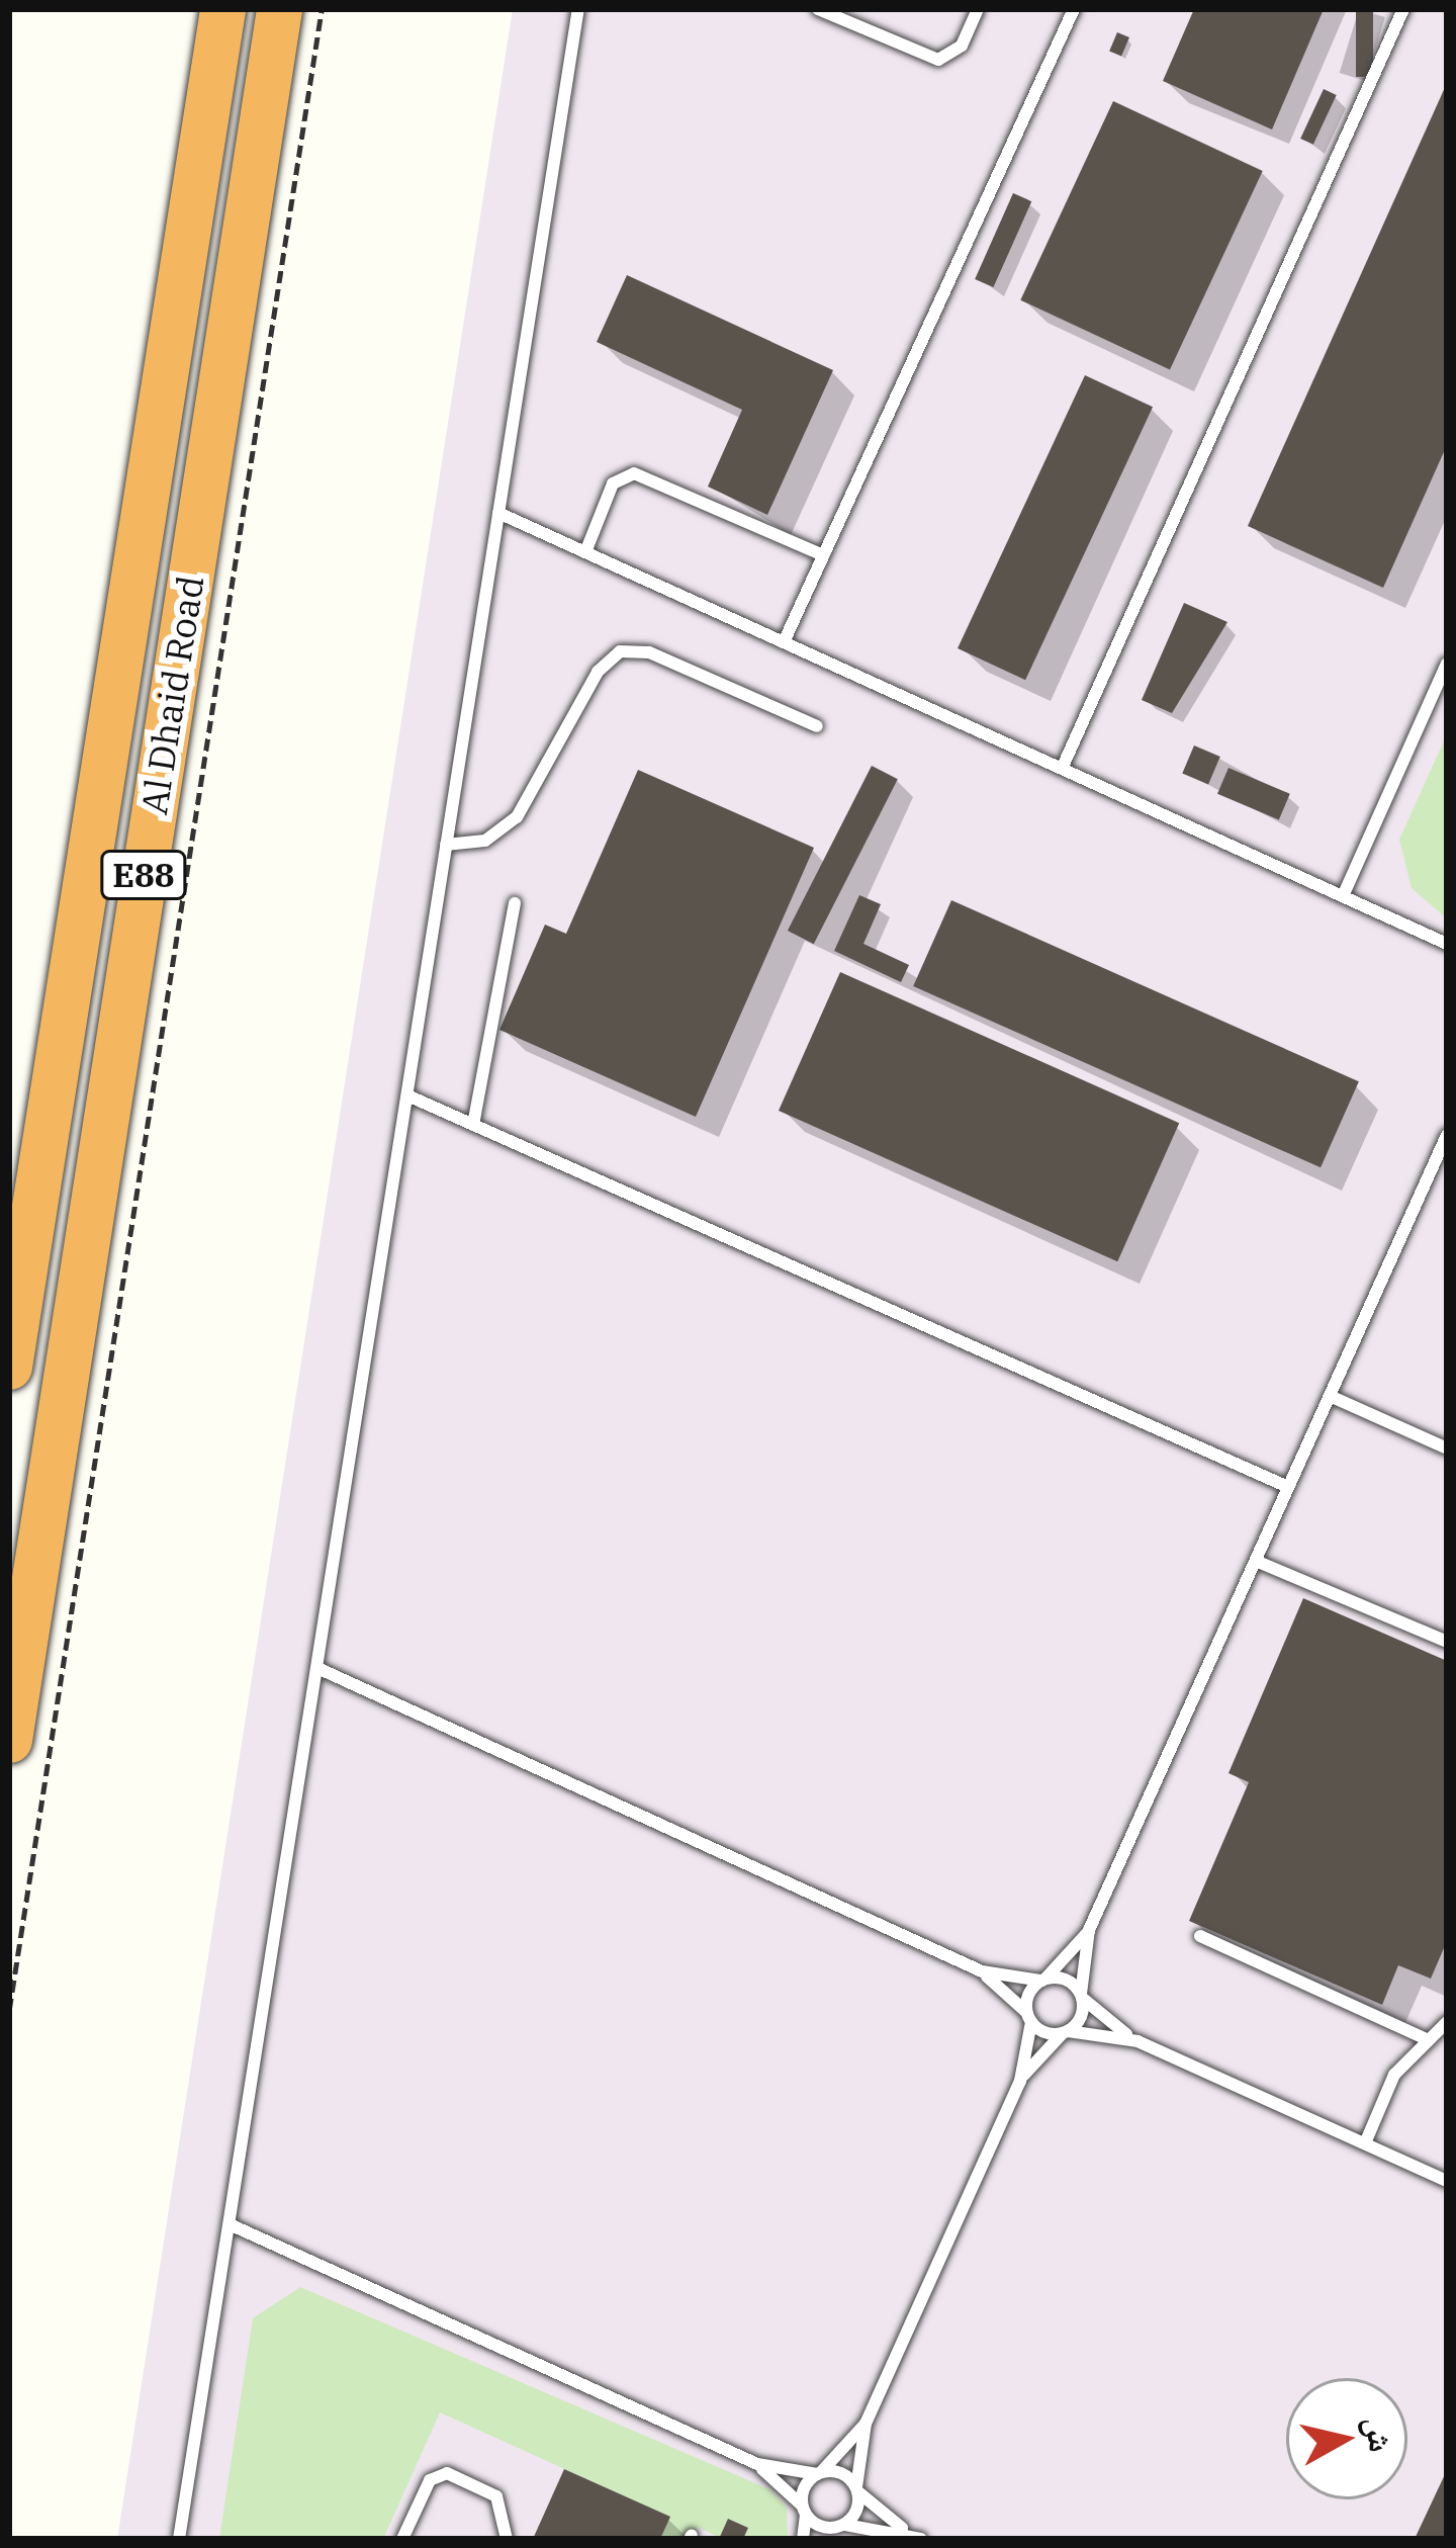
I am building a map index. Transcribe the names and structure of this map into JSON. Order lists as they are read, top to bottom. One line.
{"streets":{"highway":["Al Dhaid Road","E88"]},"north":"right"}
